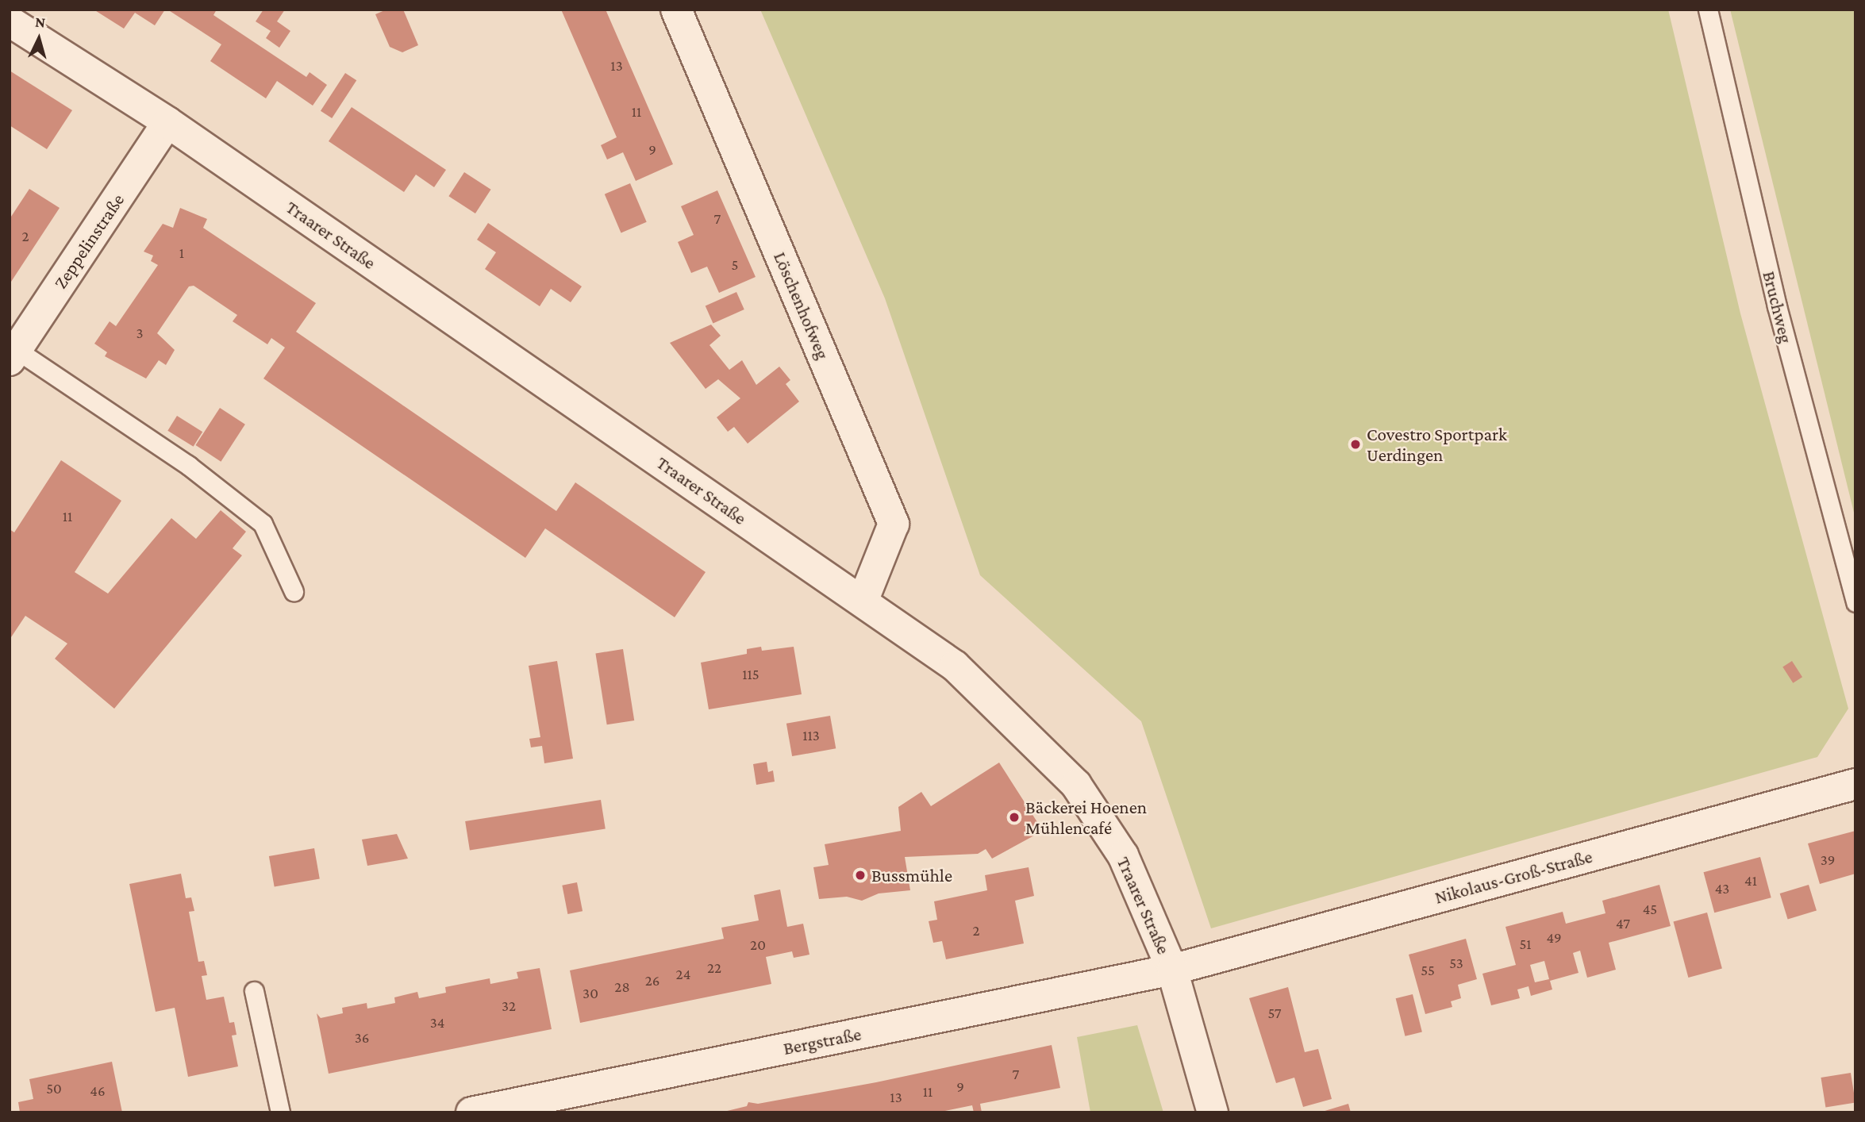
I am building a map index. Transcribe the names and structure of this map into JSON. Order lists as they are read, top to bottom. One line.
{"streets":{"street":["Traarer Straße","Zeppelinstraße","Löschenhofweg","Nikolaus-Groß-Straße","Bergstraße"],"lane":["Bruchweg"]},"crossings":[["Traarer Straße","Zeppelinstraße"],["Traarer Straße","Löschenhofweg"],["Traarer Straße","Nikolaus-Groß-Straße"],["Traarer Straße","Bergstraße"],["Nikolaus-Groß-Straße","Bergstraße"]],"places":["Covestro Sportpark Uerdingen","Bäckerei Hoenen Mühlencafé","Bussmühle"],"house_numbers":["13","11","9","7","2","1","5","3","11","115","113","39","41","43","45","47","2","49","51","20","53","22","55","24","26","28","30","32","57","34","36","7","9","50","46","11","13"],"north":"top"}
